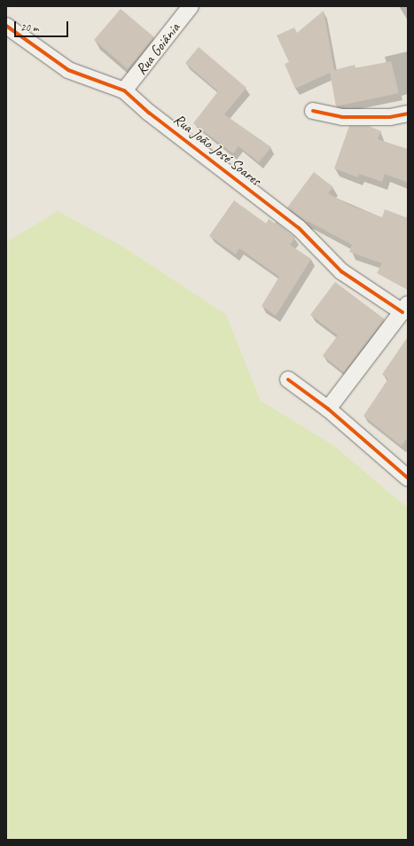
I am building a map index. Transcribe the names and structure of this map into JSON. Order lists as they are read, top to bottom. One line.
{"streets":{"street":["Rua Goiânia","Rua João José Soares"]},"crossings":[["Rua Goiânia","Rua João José Soares"]],"scale_bar":"20 m"}
